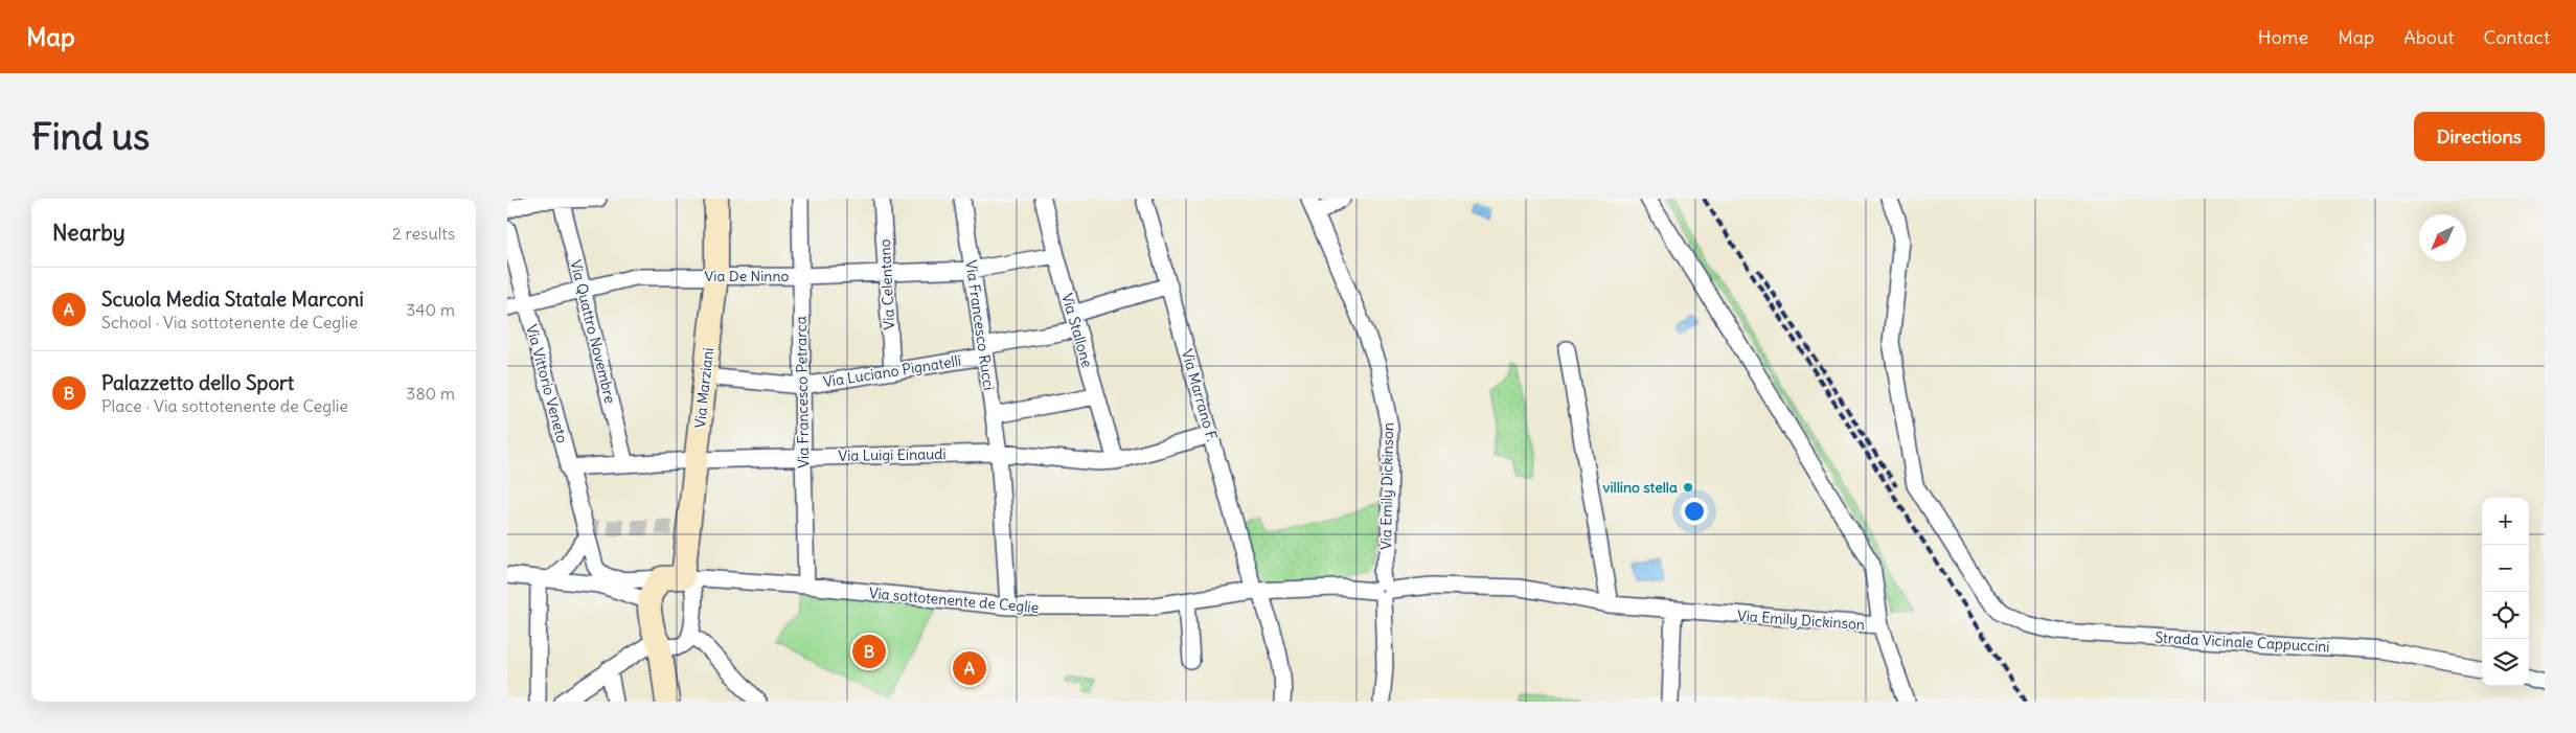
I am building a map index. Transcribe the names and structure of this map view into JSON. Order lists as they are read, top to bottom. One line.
{"streets":{"street":["Via De Ninno","Via Celentano","Via Francesco Rucci","Via Stallone","Via Quattro Novembre","Via Luciano Pignatelli","Via Vittorio Veneto","Via Marziani","Via Francesco Petrarca","Via Marrano F.","Via Luigi Einaudi","Via Emily Dickinson","Via sottotenente de Ceglie","Strada Vicinale Cappuccini"]},"crossings":[["Via De Ninno","Via Celentano"],["Via De Ninno","Via Francesco Rucci"],["Via De Ninno","Via Stallone"],["Via De Ninno","Via Quattro Novembre"],["Via De Ninno","Via Vittorio Veneto"],["Via De Ninno","Via Marziani"],["Via De Ninno","Via Francesco Petrarca"],["Via Celentano","Via Luciano Pignatelli"],["Via Francesco Rucci","Via Luciano Pignatelli"],["Via Francesco Rucci","Via Luigi Einaudi"],["Via Francesco Rucci","Via sottotenente de Ceglie"],["Via Stallone","Via Luciano Pignatelli"],["Via Stallone","Via Luigi Einaudi"],["Via Quattro Novembre","Via Luigi Einaudi"],["Via Luciano Pignatelli","Via Marziani"],["Via Luciano Pignatelli","Via Francesco Petrarca"],["Via Vittorio Veneto","Via Marziani"],["Via Vittorio Veneto","Via Luigi Einaudi"],["Via Vittorio Veneto","Via sottotenente de Ceglie"],["Via Marziani","Via Luigi Einaudi"],["Via Marziani","Via sottotenente de Ceglie"],["Via Francesco Petrarca","Via Luigi Einaudi"],["Via Francesco Petrarca","Via sottotenente de Ceglie"],["Via Marrano F.","Via Luigi Einaudi"],["Via Marrano F.","Via sottotenente de Ceglie"],["Via Emily Dickinson","Via sottotenente de Ceglie"]],"places":["villino stella"],"north":"bottom left","page":{"header":"Map","nav":["Home","Map","About","Contact"],"buttons":"Directions","title":"Find us","heading":["Nearby","2 results"],"list":[{"mark":"A","name":"Scuola Media Statale Marconi","note":"School · Via sottotenente de Ceglie","value":"340 m"},{"mark":"B","name":"Palazzetto dello Sport","note":"Place · Via sottotenente de Ceglie","value":"380 m"}],"map_buttons":["+","−"],"pins":["B","A"]}}
